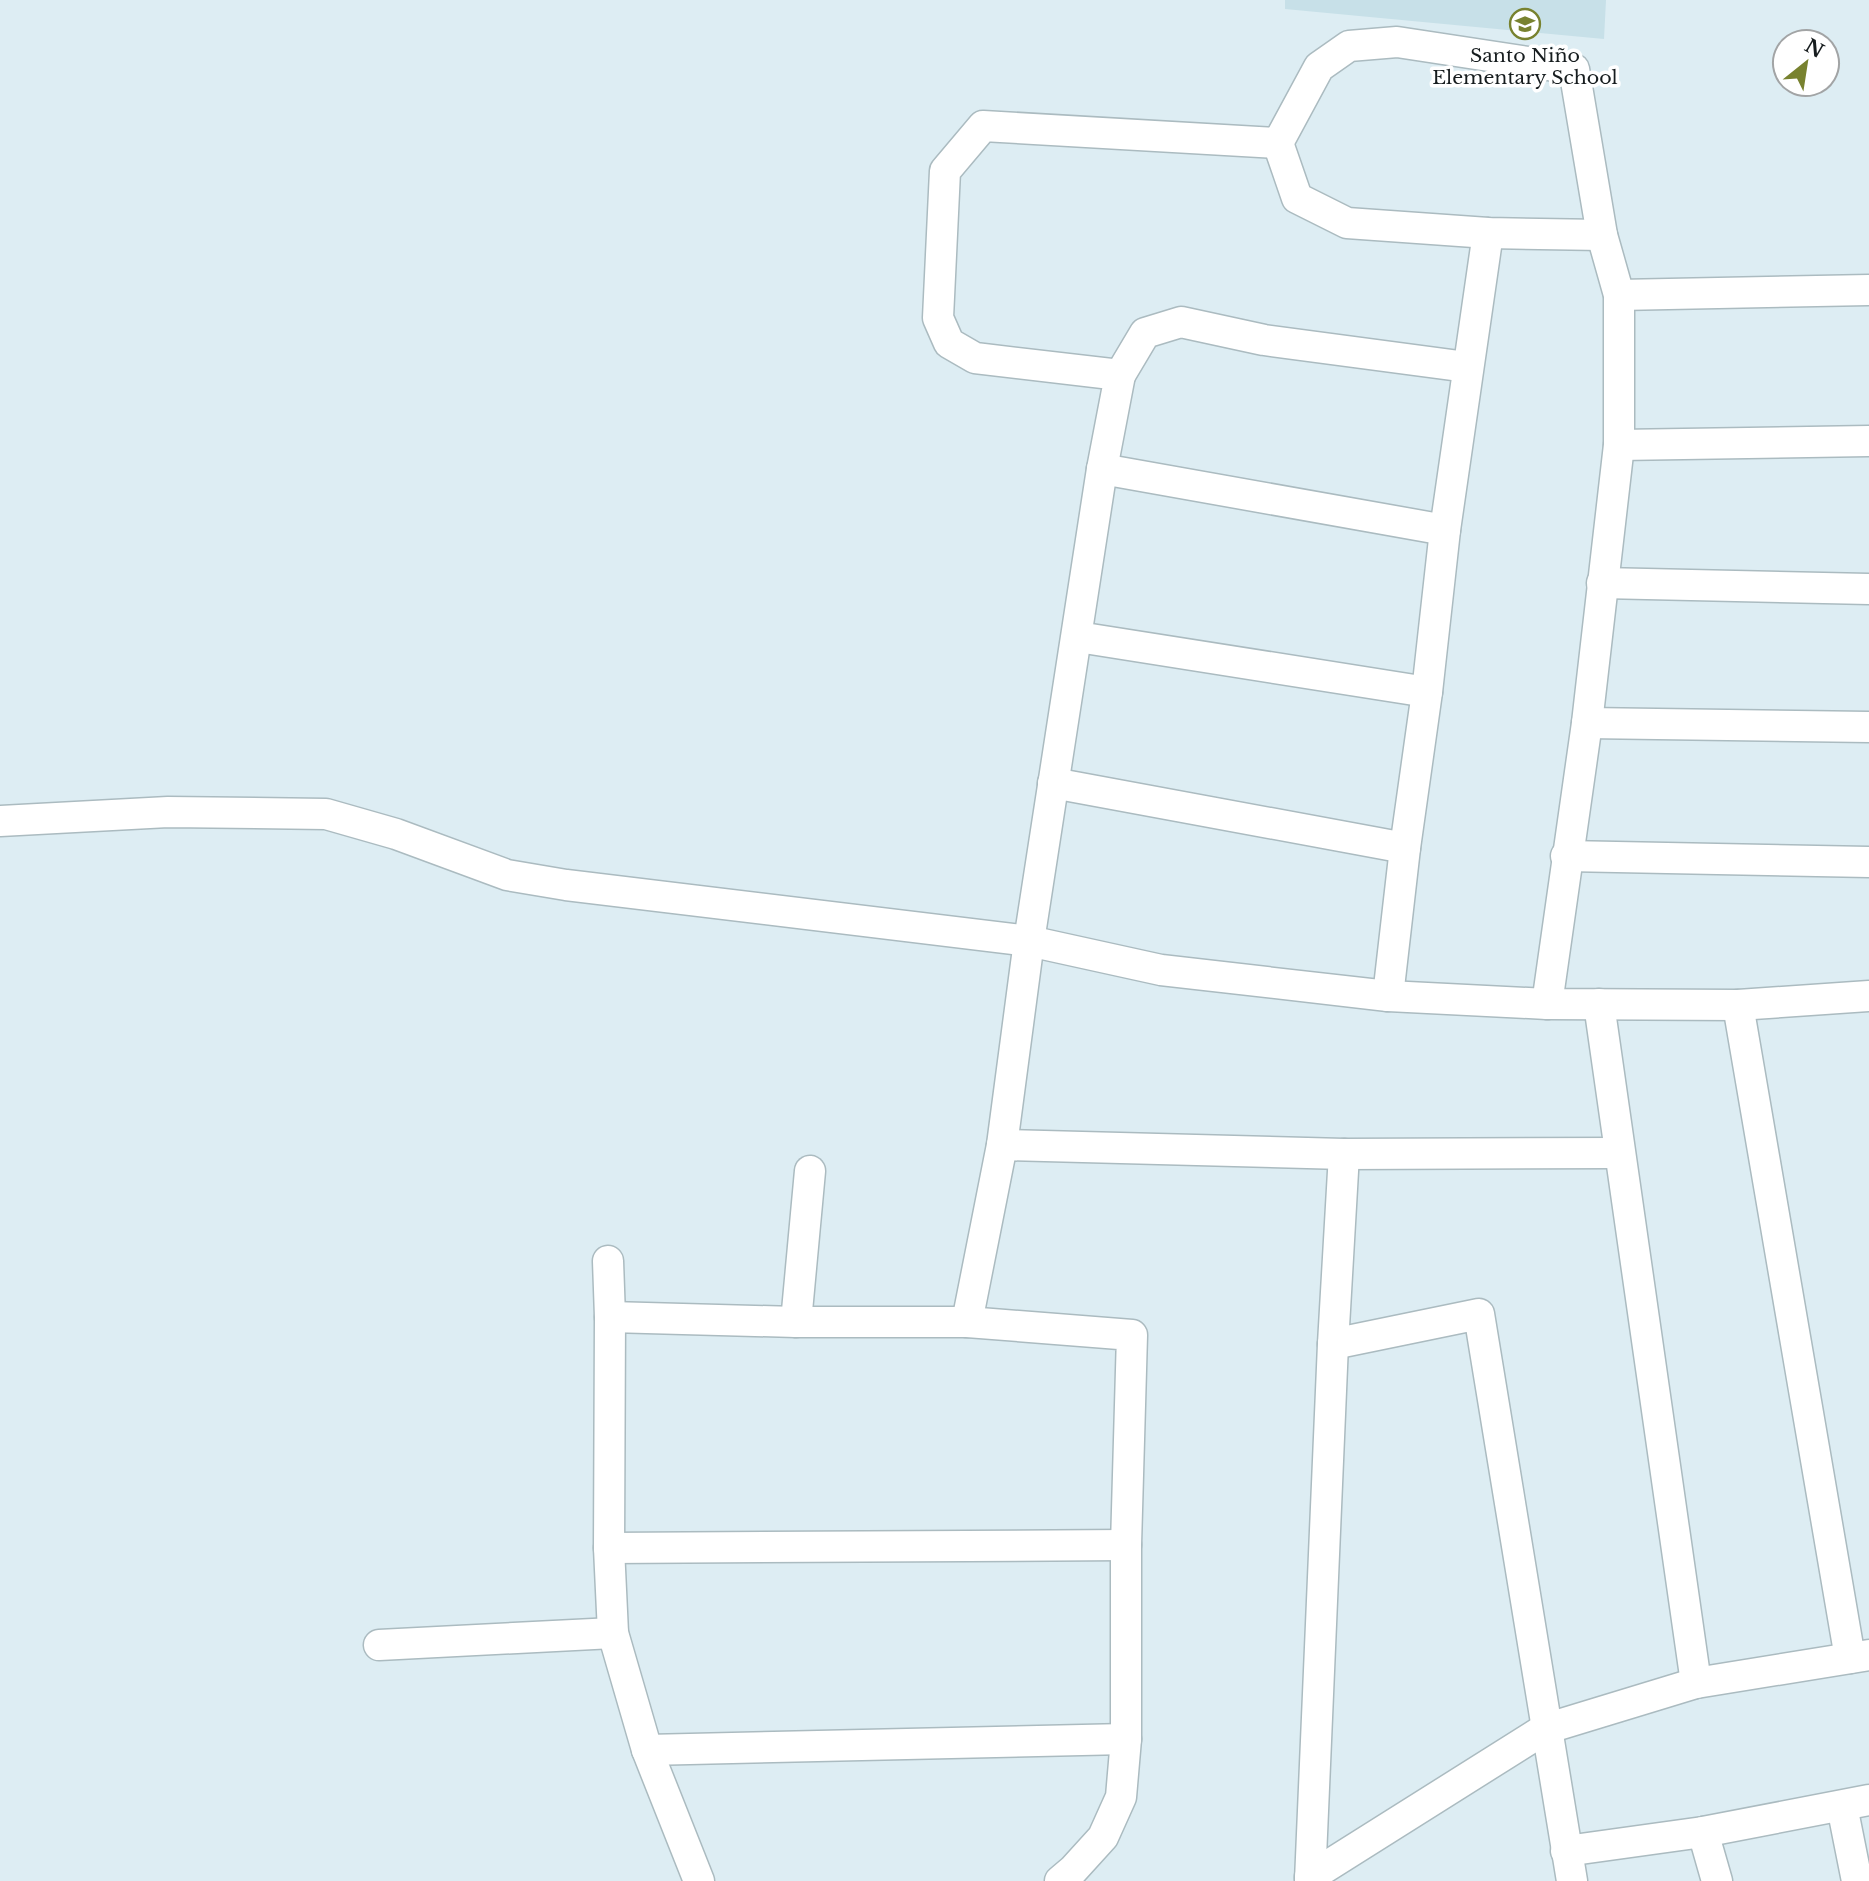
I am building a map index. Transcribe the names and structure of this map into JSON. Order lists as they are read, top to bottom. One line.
{"places":{"school or university":["Santo Niño Elementary School"]},"north":"top right"}
